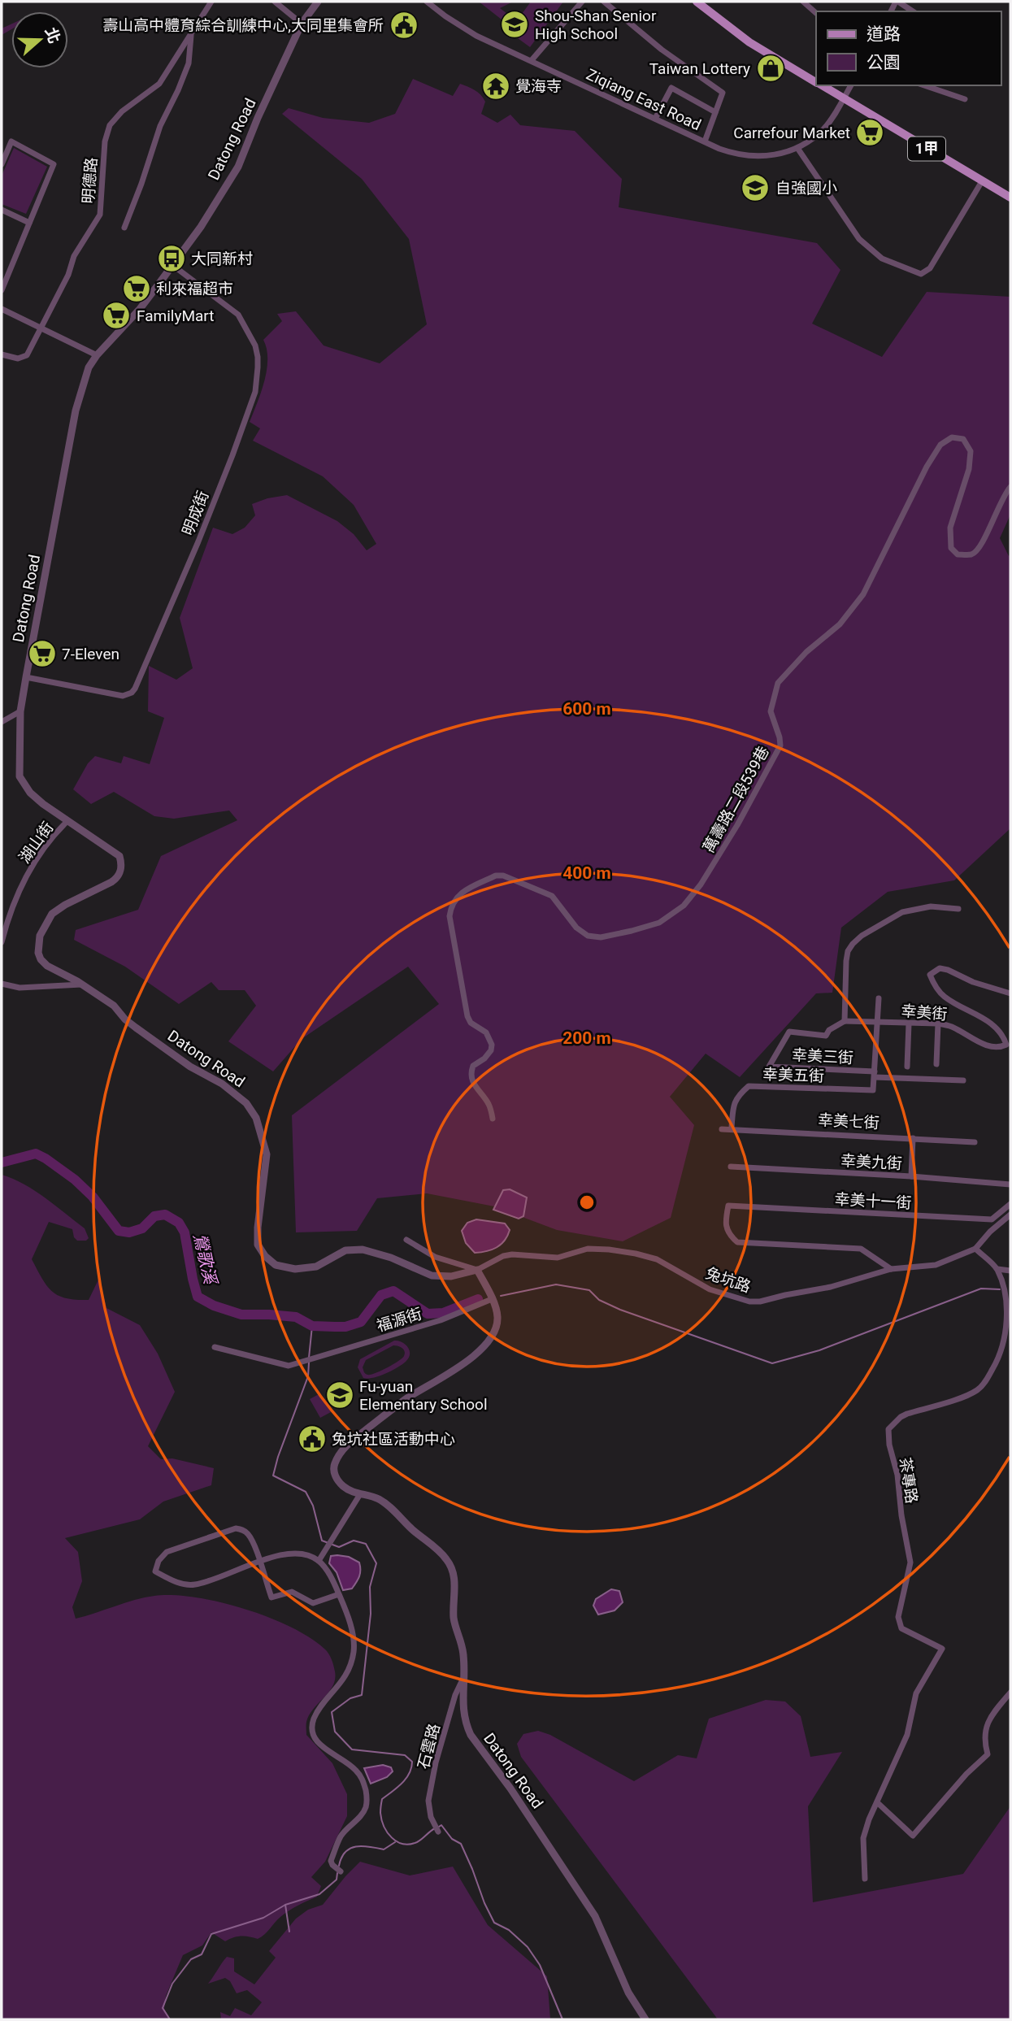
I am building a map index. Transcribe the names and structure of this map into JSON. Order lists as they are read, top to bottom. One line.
{"streets":{"main road":["1甲"],"street":["Ziqiang East Road","Datong Road","明德路","明成街","萬壽路二段539巷","湖山街","幸美街","幸美三街","幸美五街","幸美七街","幸美九街","幸美十一街","兔坑路","福源街","茶專路","石雲路"]},"crossings":[["Ziqiang East Road","1甲"],["Datong Road","明成街"],["Datong Road","湖山街"],["Datong Road","兔坑路"],["Datong Road","福源街"],["Datong Road","石雲路"],["幸美街","幸美三街"],["幸美三街","幸美五街"],["幸美五街","幸美七街"],["幸美十一街","兔坑路"],["兔坑路","茶專路"]],"water":["鶯歌溪"],"places":{"school or university":["Shou-Shan Senior High School","自強國小","Fu-yuan Elementary School"],"public building":["壽山高中體育綜合訓練中心,大同里集會所","兔坑社區活動中心"],"shop":["Taiwan Lottery"],"temple":["覺海寺"],"supermarket":["Carrefour Market","利來福超市","FamilyMart","7-Eleven"],"bus stop":["大同新村"]},"legend":["道路","公園"],"north":"right","rings":["600 m","400 m","200 m"]}
